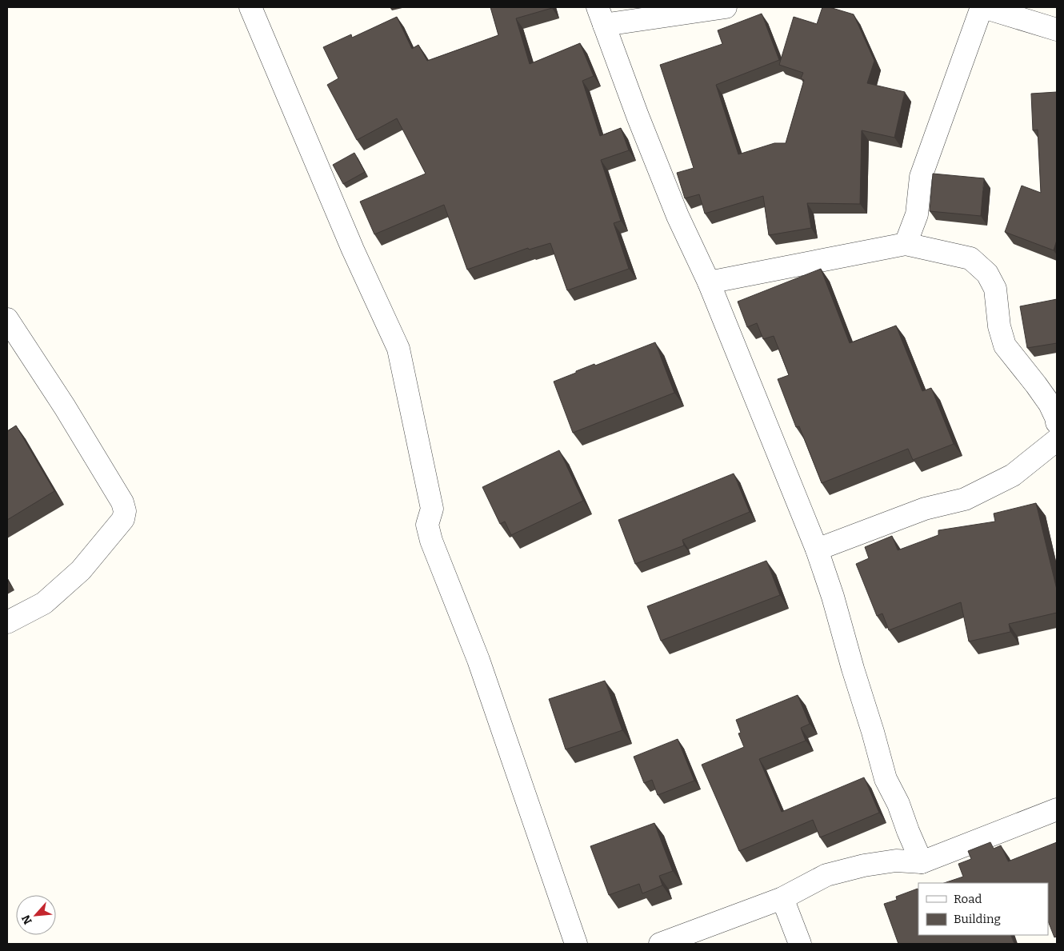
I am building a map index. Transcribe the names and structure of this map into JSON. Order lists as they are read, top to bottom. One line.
{"legend":["Road","Building"],"north":"bottom left"}
